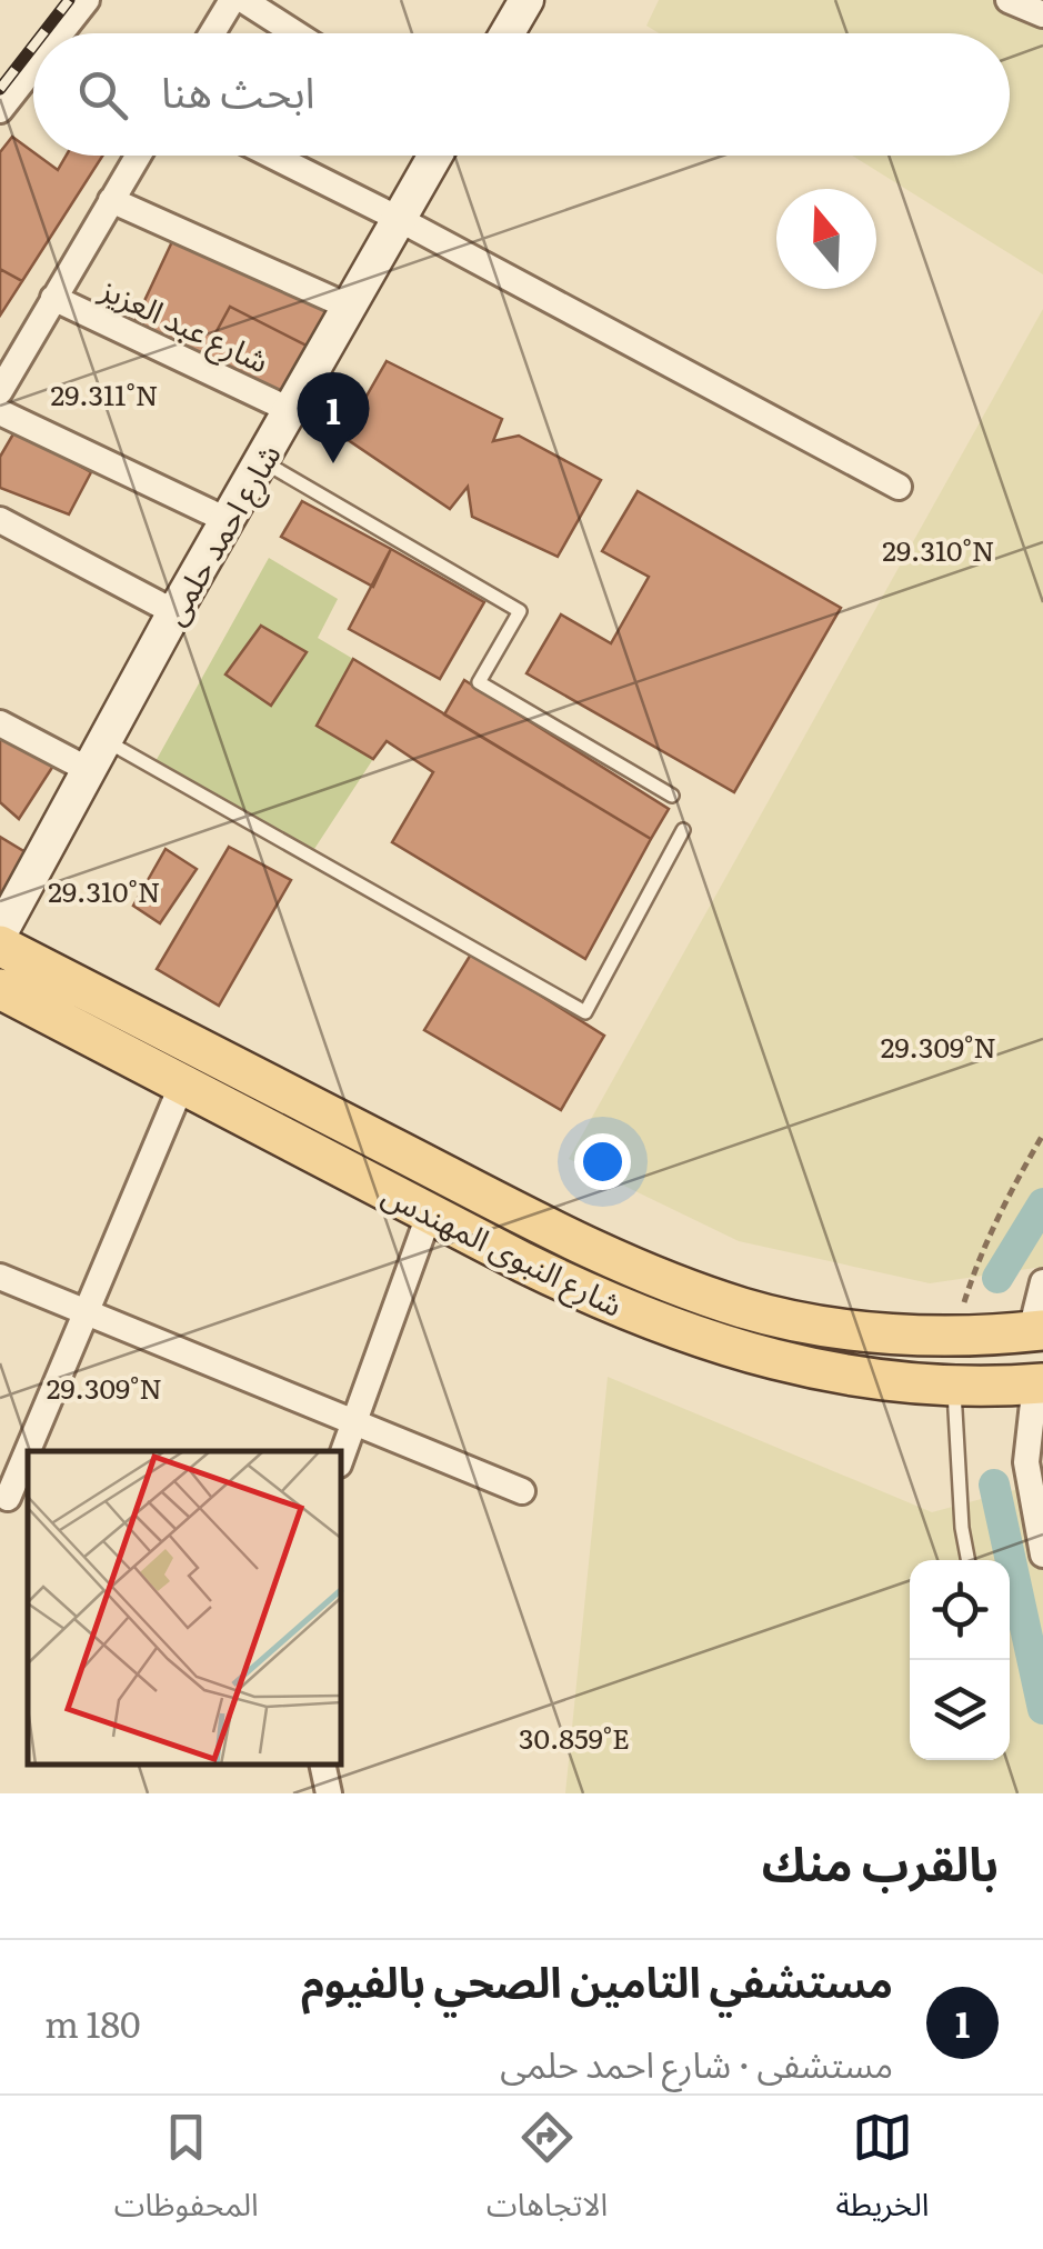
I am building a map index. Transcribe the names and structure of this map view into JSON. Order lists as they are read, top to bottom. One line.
{"streets":{"main road":["شارع احمد حلمى","شارع النبوى المهندس"],"street":["شارع عبد العزيز"]},"crossings":[["شارع عبد العزيز","شارع احمد حلمى"]],"north":"top","page":{"search":"ابحث هنا","pins":"1","heading":"بالقرب منك","list":[{"mark":"1","name":"مستشفي التامين الصحي بالفيوم","note":"مستشفى · شارع احمد حلمى","value":"180 m"}],"nav":["الخريطة","الاتجاهات","المحفوظات"]},"coordinates":["29.311°N","29.310°N","29.309°N","30.859°E"]}
